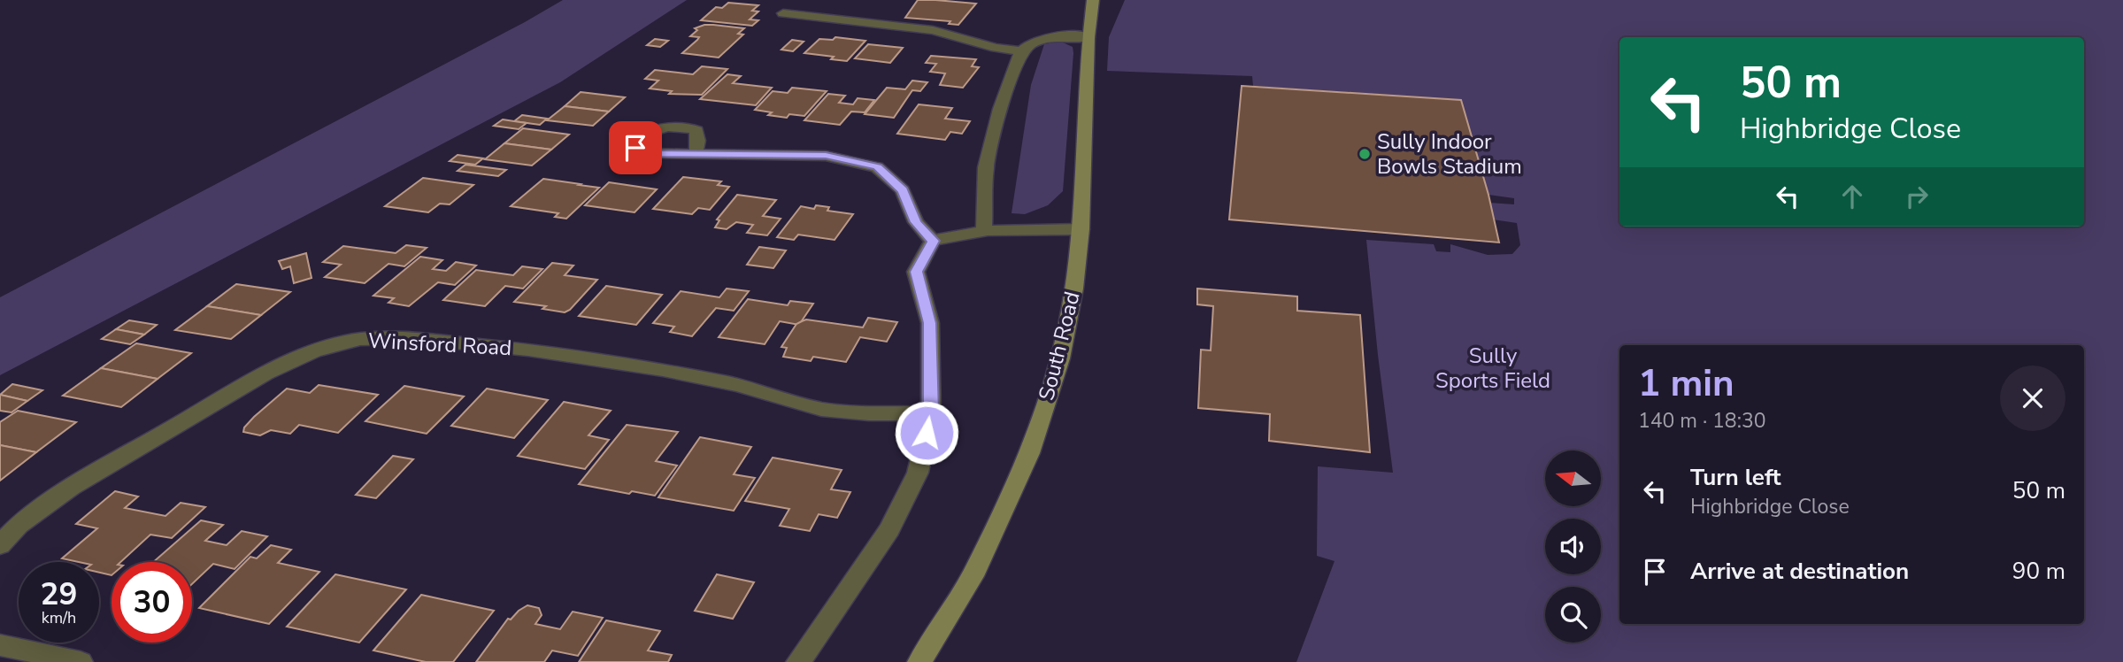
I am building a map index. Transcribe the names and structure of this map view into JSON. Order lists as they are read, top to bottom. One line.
{"streets":{"main road":["South Road"],"street":["Winsford Road"]},"parks":["Sully Sports Field"],"places":["Sully Indoor Bowls Stadium"],"north":"left","page":{"turn":["50 m","Highbridge Close"],"heading":["1 min","140 m · 18:30"],"list":[{"name":"Turn left","note":"Highbridge Close","value":"50 m"},{"name":"Arrive at destination","value":"90 m"}],"speed":"29 km/h","limit":"30"}}
